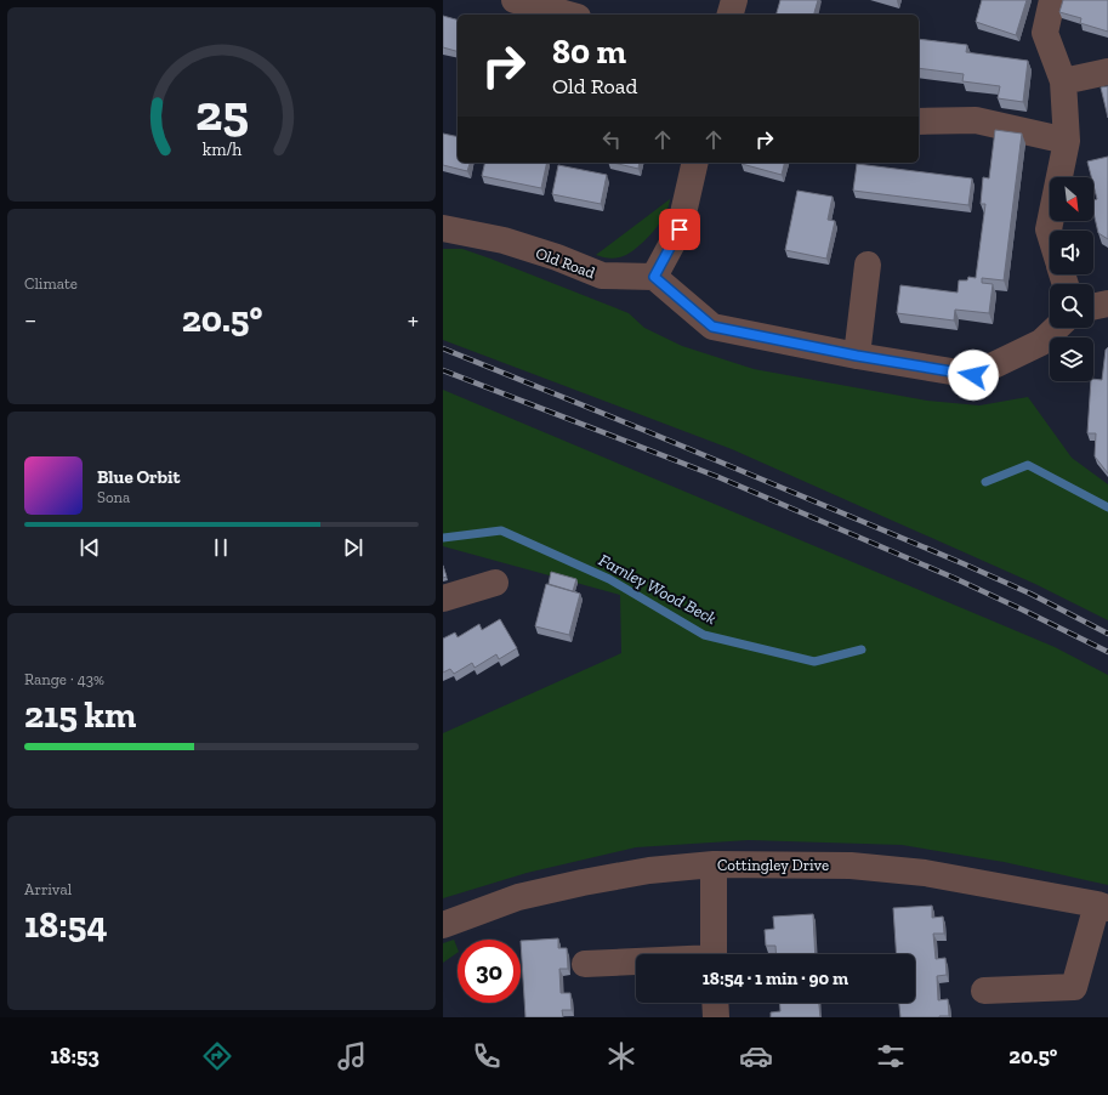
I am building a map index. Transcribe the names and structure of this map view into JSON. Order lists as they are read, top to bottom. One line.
{"streets":{"street":["Old Road","Cottingley Drive"]},"water":["Farnley Wood Beck"],"north":"bottom right","page":{"turn":["80 m","Old Road"],"tile":["Climate",["Range · 43%","215 km"],["Arrival","18:54"]],"heat":["−","20.5°","+"],"song":["Blue Orbit","Sona"],"limit":"30","trip":"18:54 · 1 min · 90 m","tabs":["18:53","20.5°"],"gauge":["25","km/h"]}}
